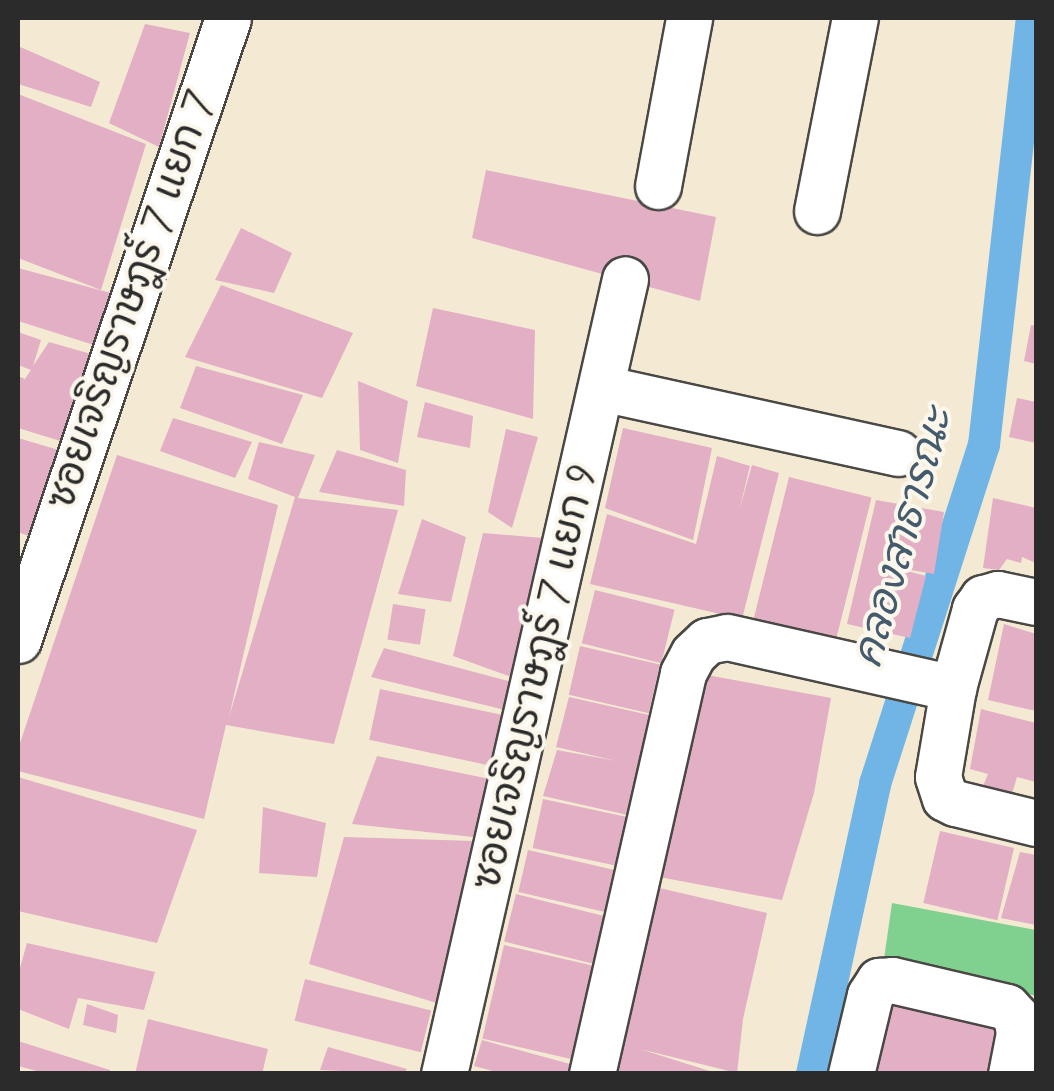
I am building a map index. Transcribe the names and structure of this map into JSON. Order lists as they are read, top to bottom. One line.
{"streets":{"street":["ซอยเจริญราษฎร์ 7 แยก 7","ซอยเจริญราษฎร์ 7 แยก 9"]},"water":["คลองสาธารณะ"]}
